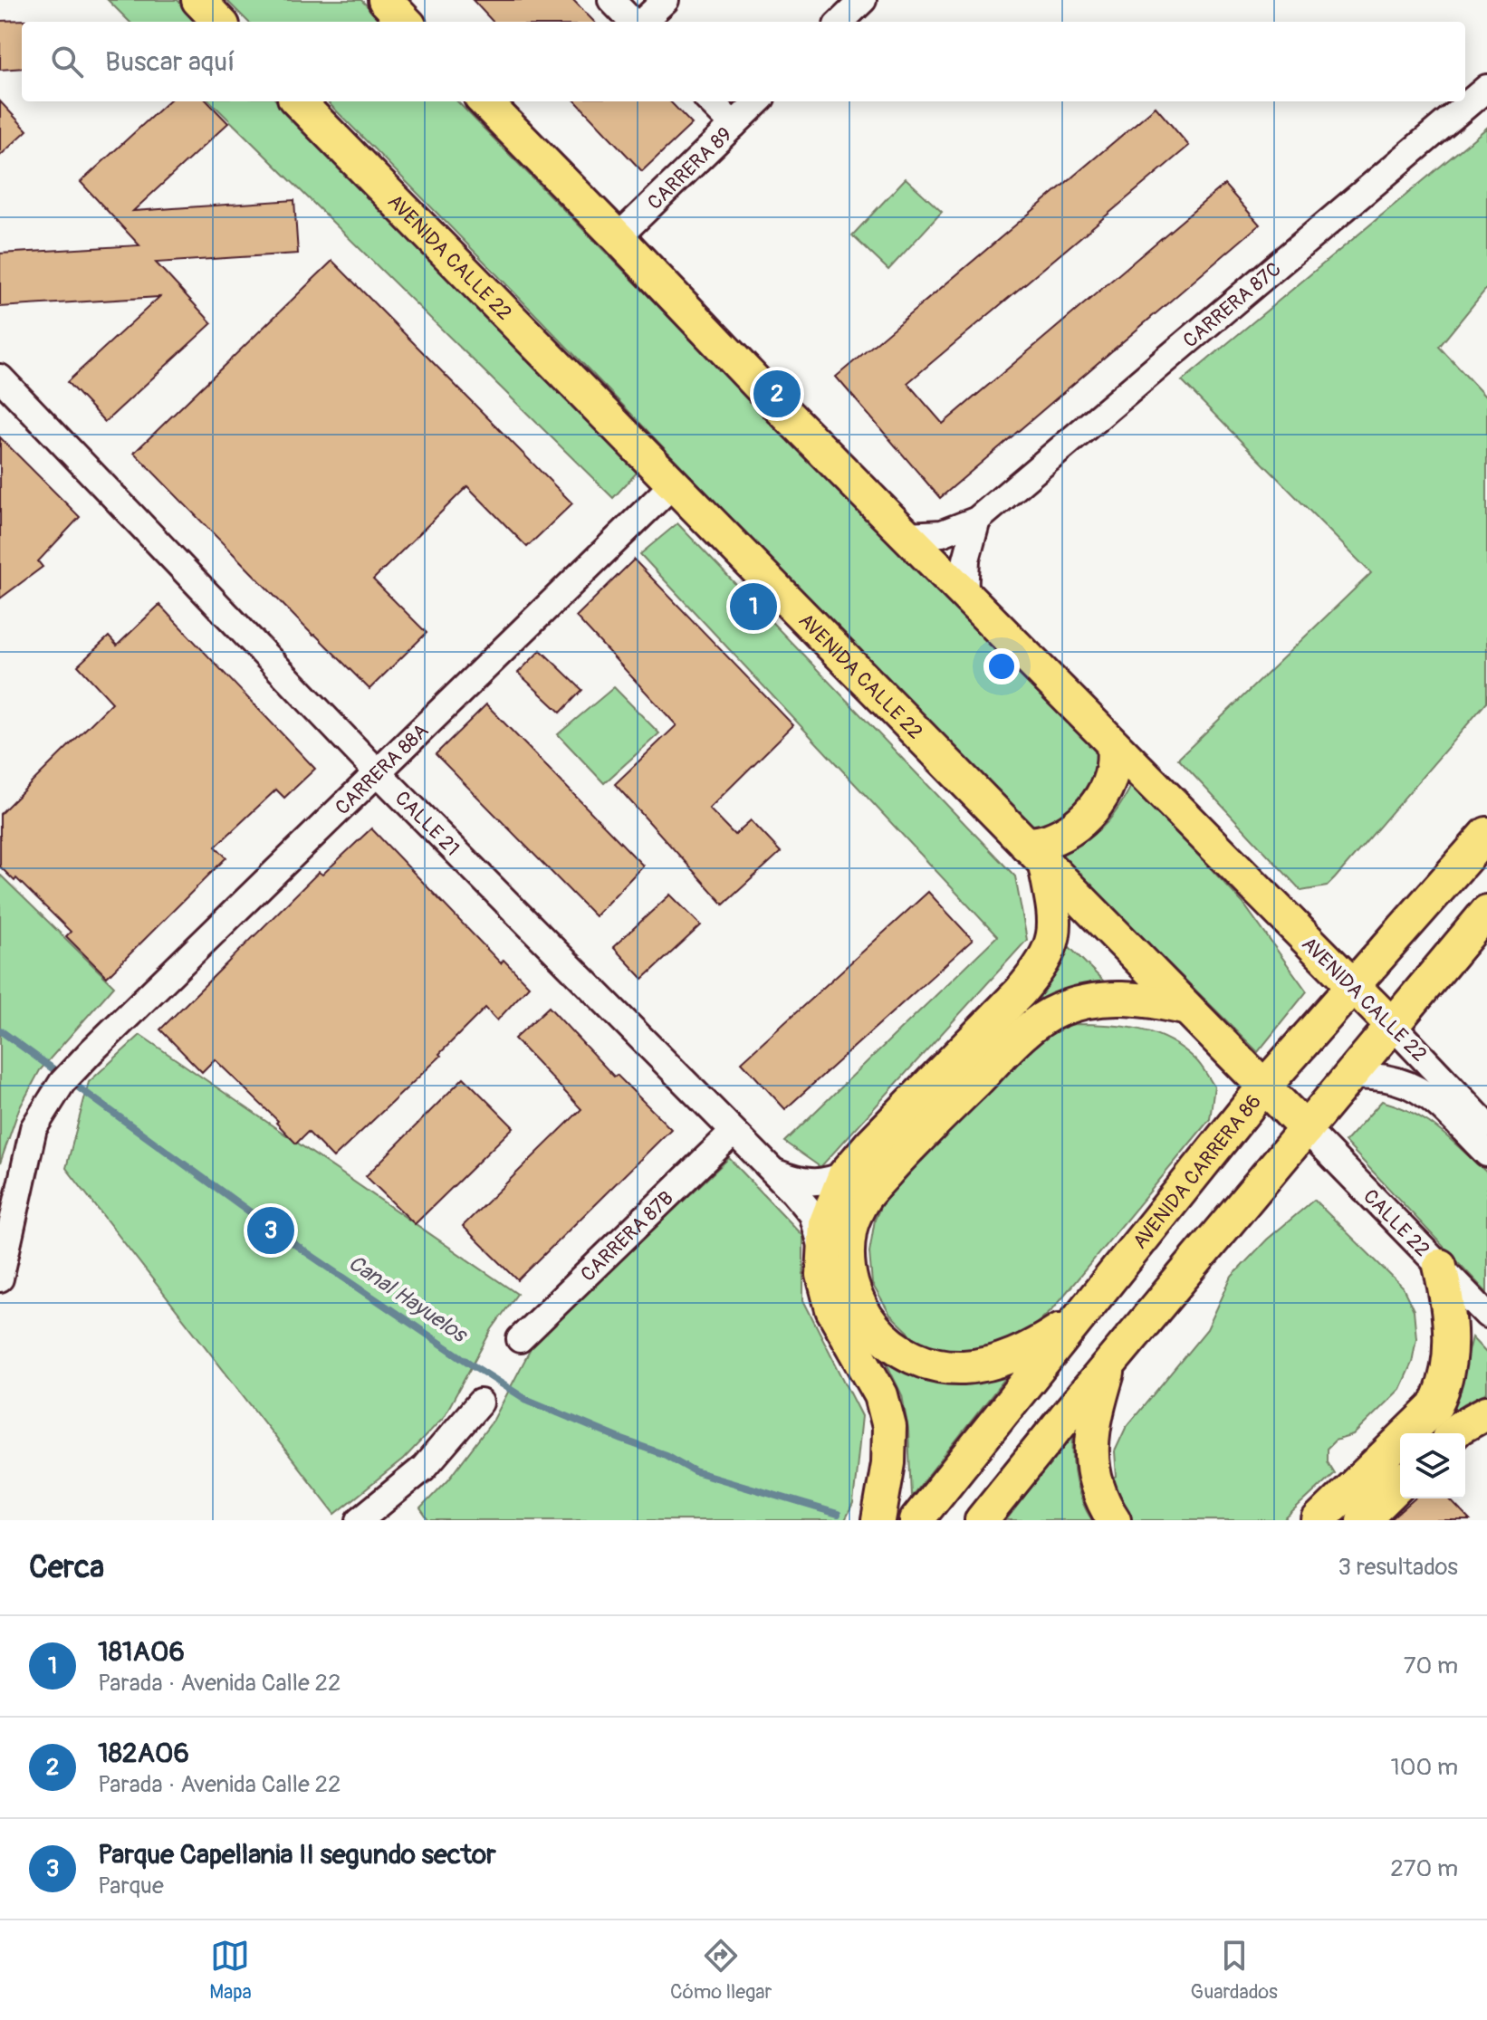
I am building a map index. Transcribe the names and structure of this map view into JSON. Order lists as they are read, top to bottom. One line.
{"streets":{"main road":["AVENIDA CALLE 22","AVENIDA CARRERA 86"],"street":["CARRERA 89","CARRERA 87C","CARRERA 88A","CALLE 21","CALLE 22","CARRERA 87B"]},"crossings":[["CARRERA 89","AVENIDA CALLE 22"],["AVENIDA CALLE 22","CARRERA 87C"],["AVENIDA CALLE 22","CARRERA 88A"],["AVENIDA CALLE 22","AVENIDA CARRERA 86"],["AVENIDA CALLE 22","CALLE 22"],["CARRERA 88A","CALLE 21"],["CALLE 21","CARRERA 87B"]],"water":["Canal Hayuelos"],"page":{"search":"Buscar aquí","pins":["2","1","3"],"heading":["Cerca","3 resultados"],"list":[{"mark":"1","name":"181A06","note":"Parada · Avenida Calle 22","value":"70 m"},{"mark":"2","name":"182A06","note":"Parada · Avenida Calle 22","value":"100 m"},{"mark":"3","name":"Parque Capellania II segundo sector","note":"Parque","value":"270 m"}],"nav":["Mapa","Cómo llegar","Guardados"]}}
